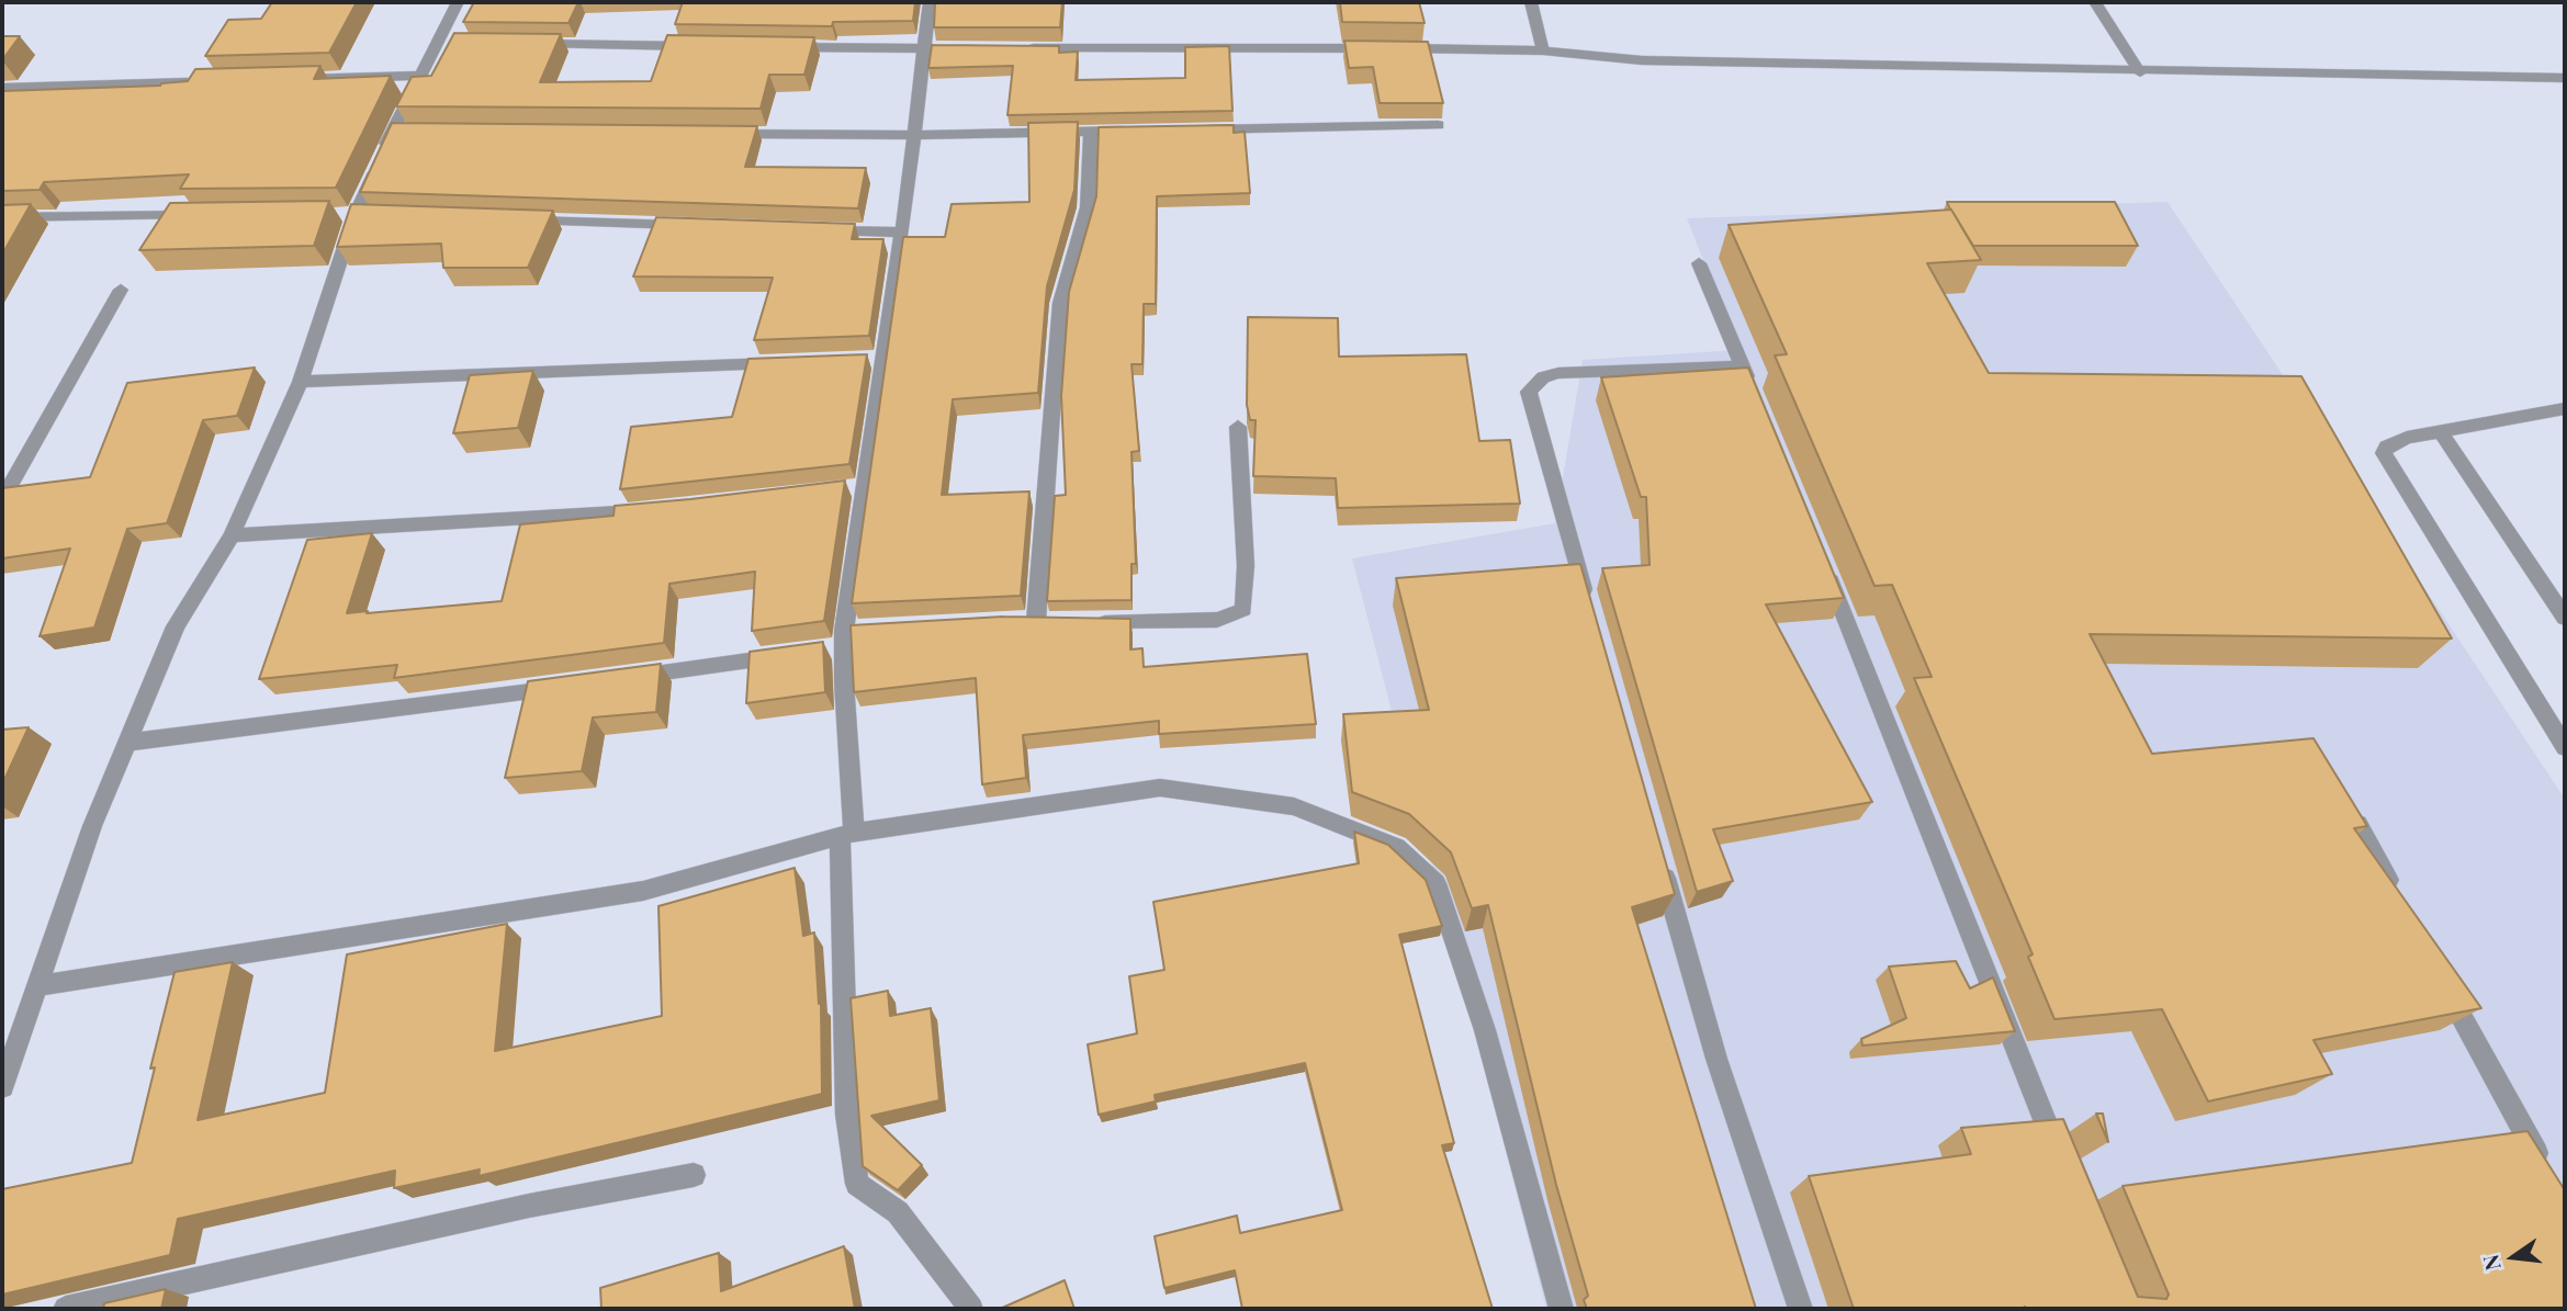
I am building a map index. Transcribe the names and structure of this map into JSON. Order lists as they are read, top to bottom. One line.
{"north":"left"}
